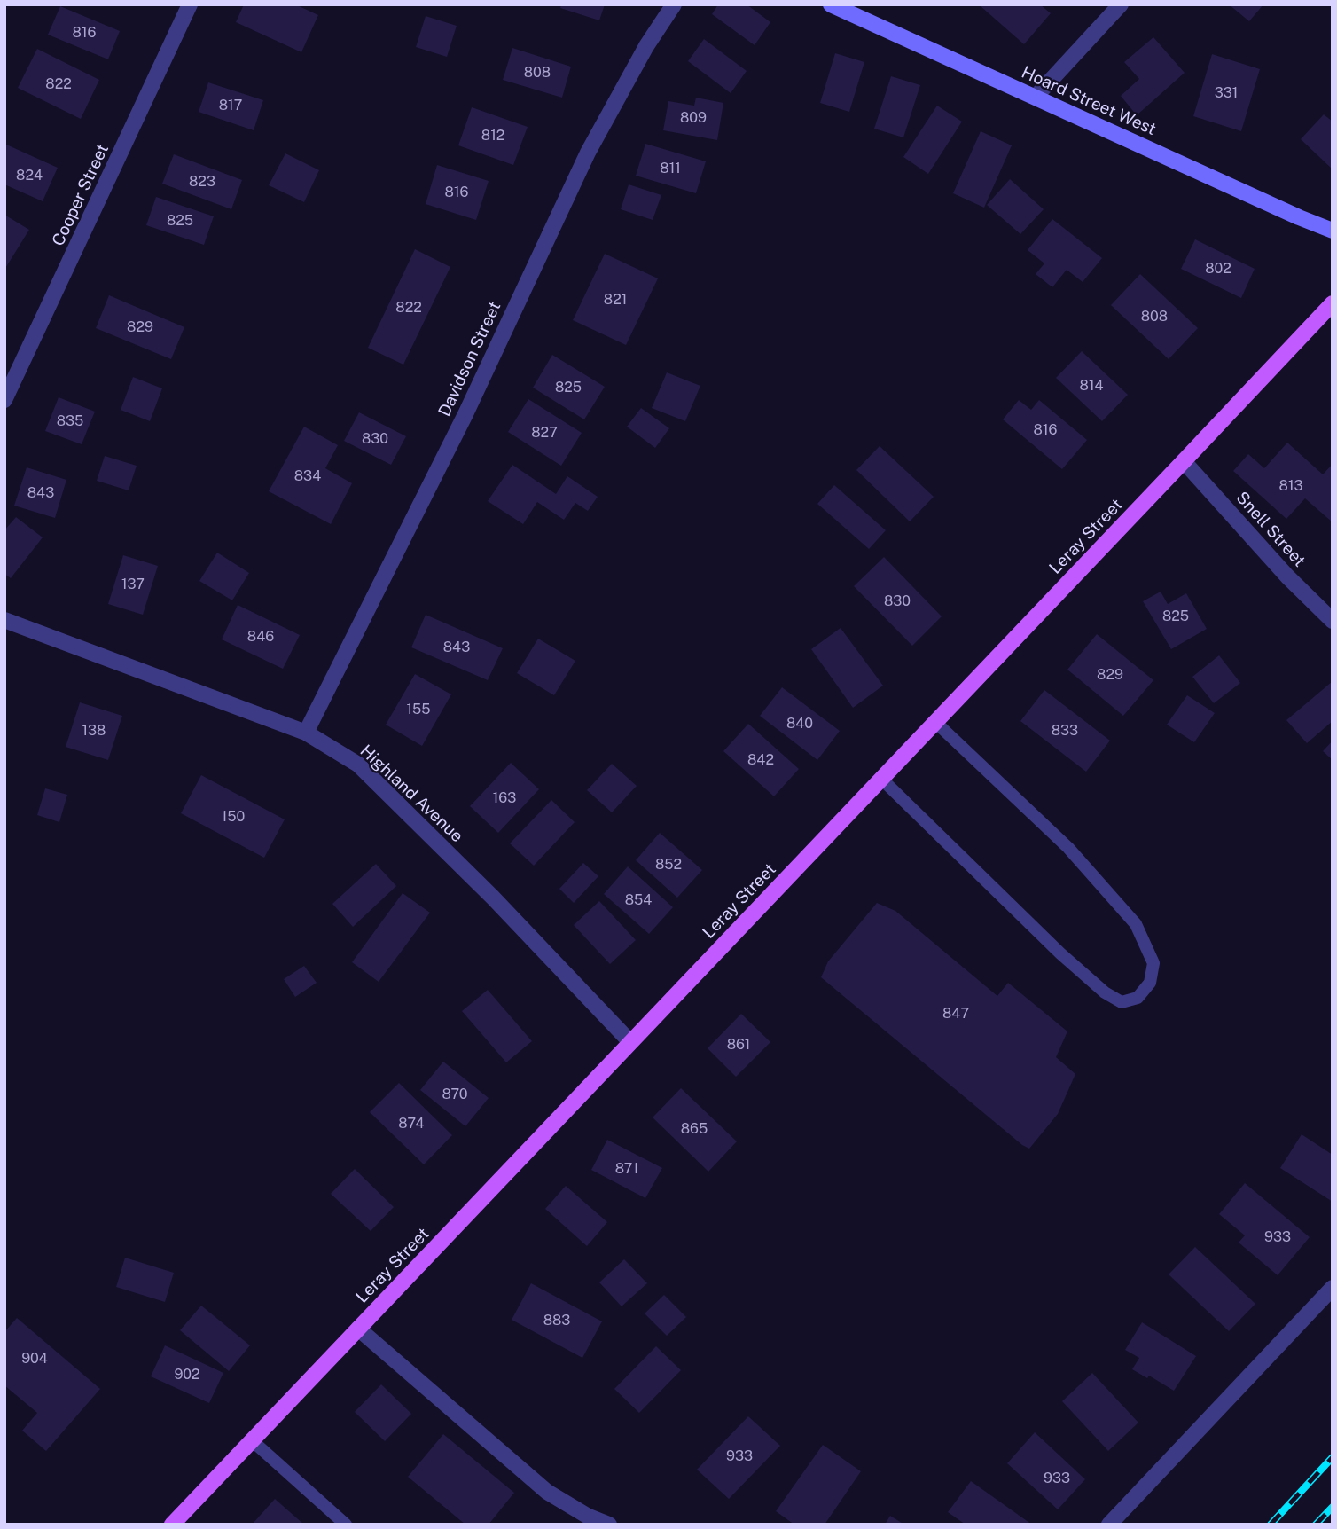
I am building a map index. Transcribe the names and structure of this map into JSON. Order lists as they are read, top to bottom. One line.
{"streets":{"main road":["Leray Street"],"street":["Hoard Street West","Cooper Street","Davidson Street","Snell Street","Highland Avenue"]},"crossings":[["Davidson Street","Highland Avenue"],["Snell Street","Leray Street"],["Leray Street","Highland Avenue"]],"house_numbers":["816","808","822","331","817","809","812","811","824","823","816","825","802","821","822","808","829","814","825","835","816","827","830","834","813","843","137","830","825","846","843","829","155","840","138","833","842","163","150","852","854","847","861","870","874","865","871","933","883","904","902","933","933"]}
